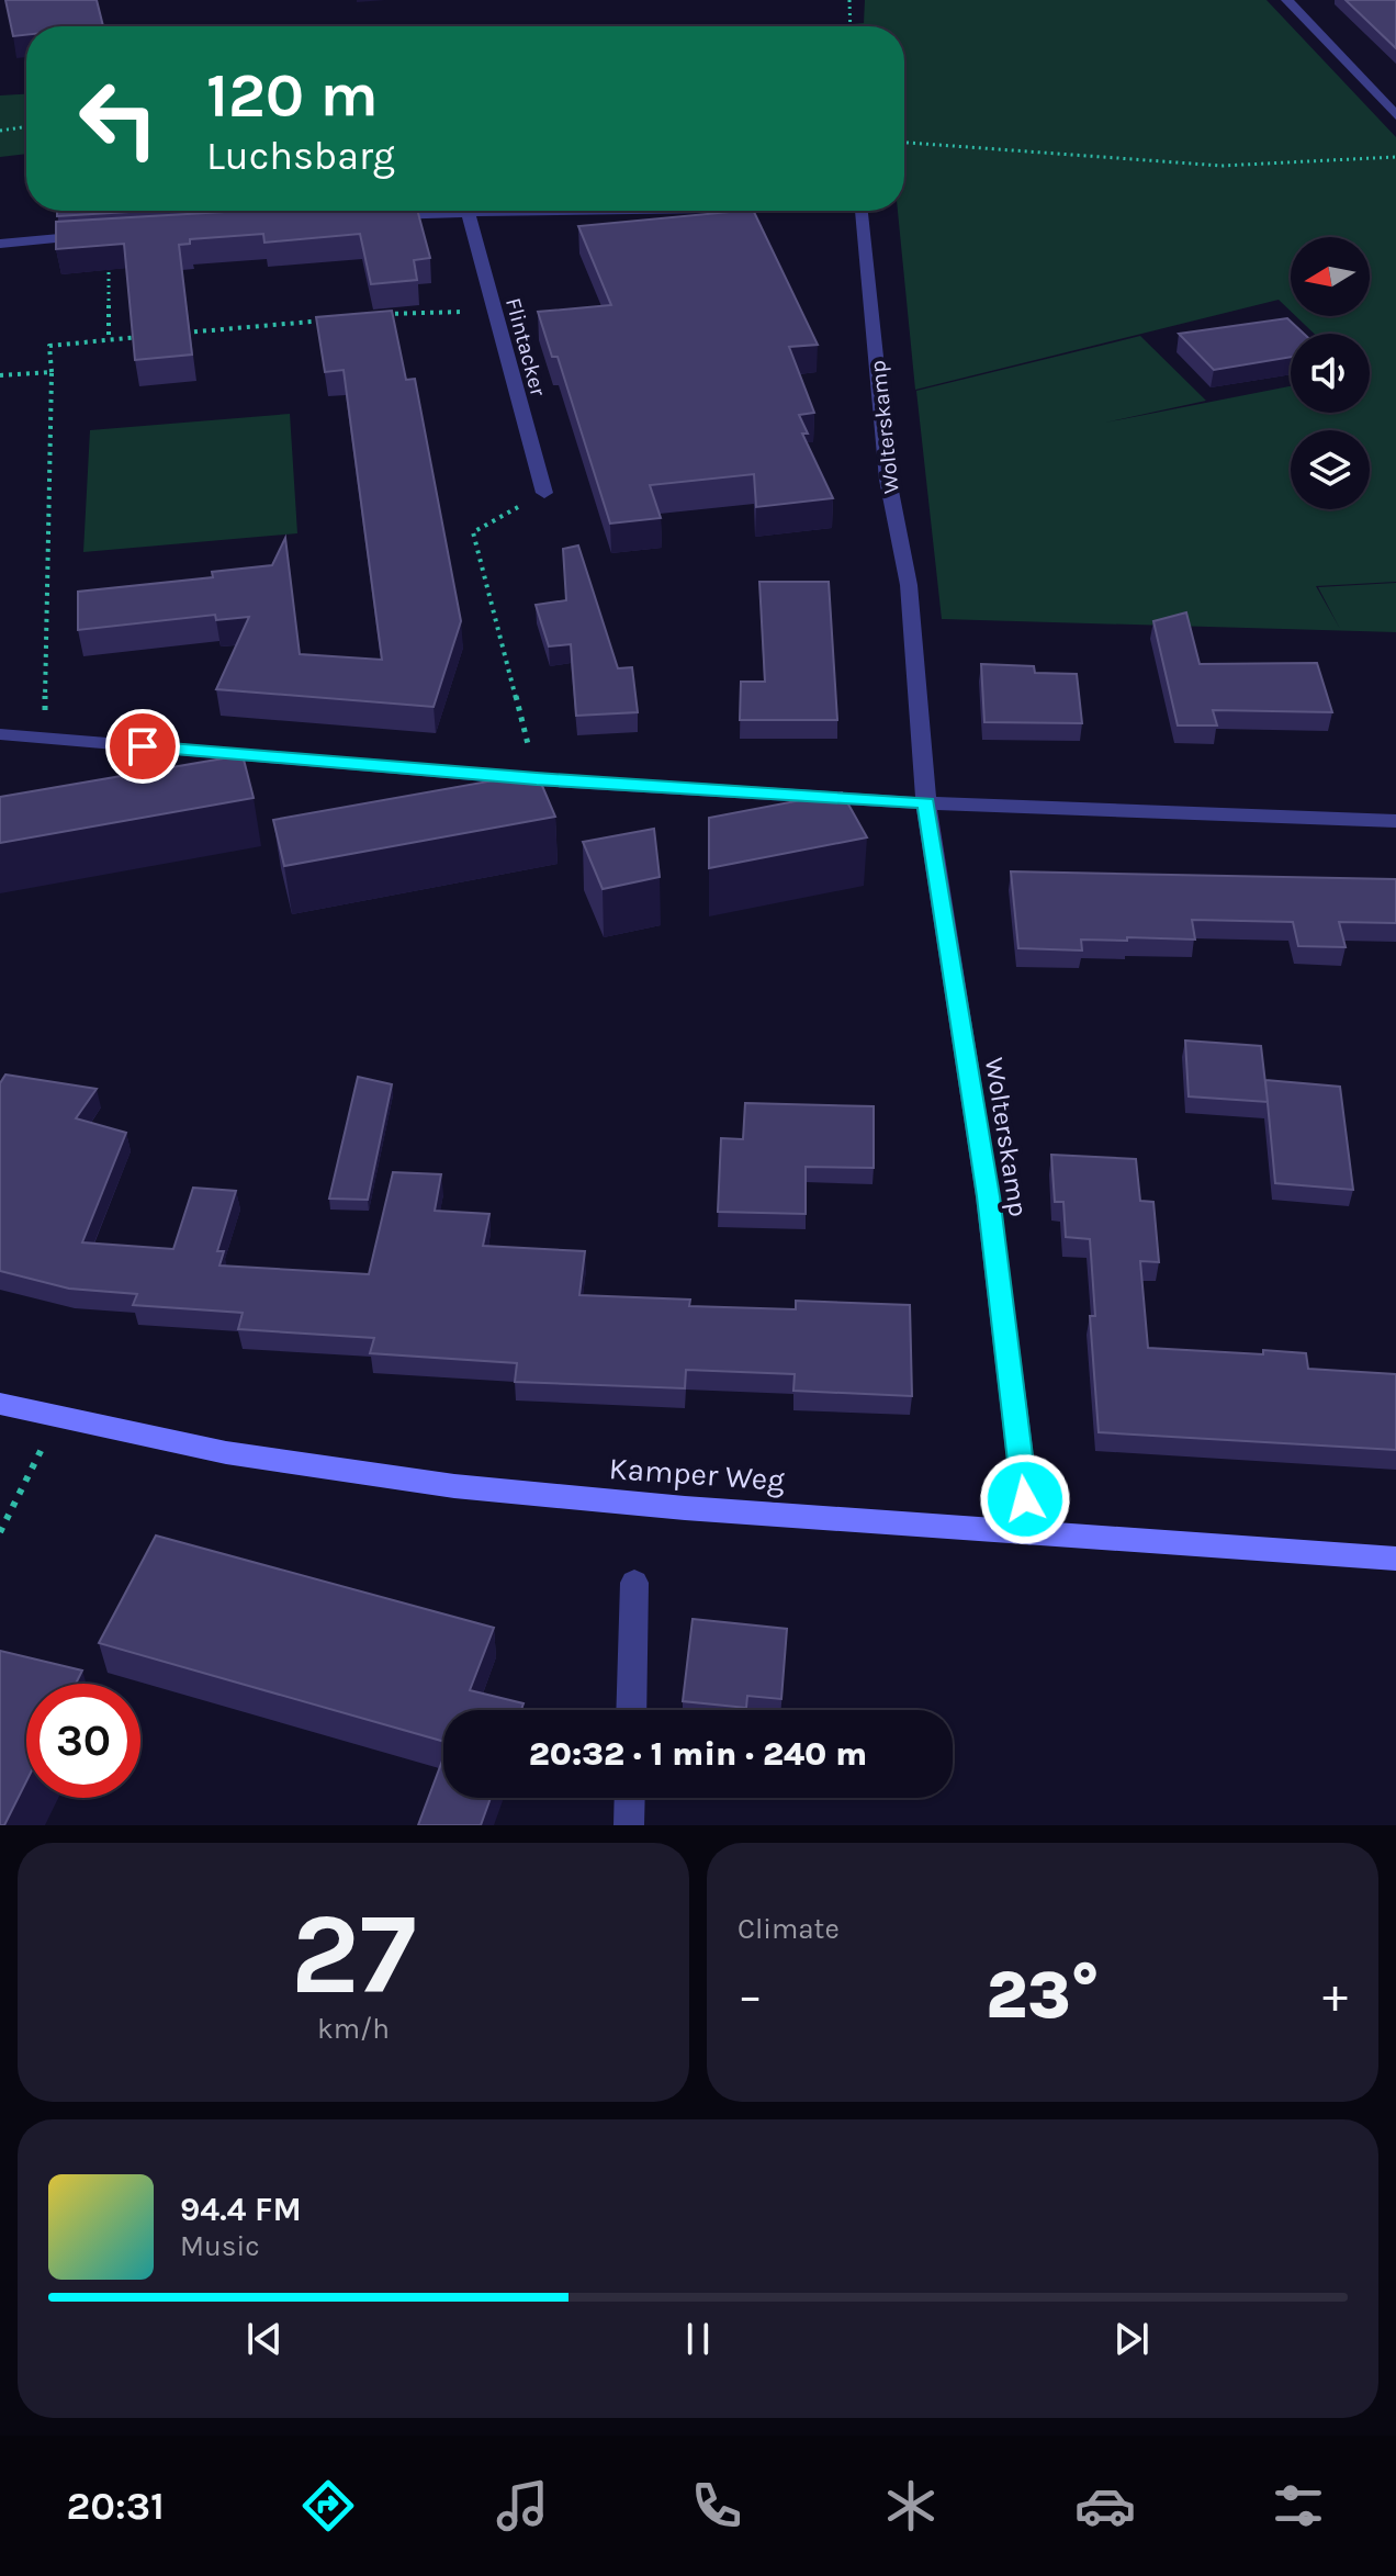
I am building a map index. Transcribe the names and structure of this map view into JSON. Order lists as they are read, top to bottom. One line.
{"streets":{"main road":["Kamper Weg"],"street":["Flintacker","Wolterskamp"]},"crossings":[["Flintacker","Wolterskamp"],["Wolterskamp","Kamper Weg"]],"north":"left","page":{"turn":["120 m","Luchsbarg"],"limit":"30","trip":"20:32 · 1 min · 240 m","tile":[["27","km/h"],"Climate"],"heat":["−","23°","+"],"song":["94.4 FM","Music"],"tabs":"20:31"}}
